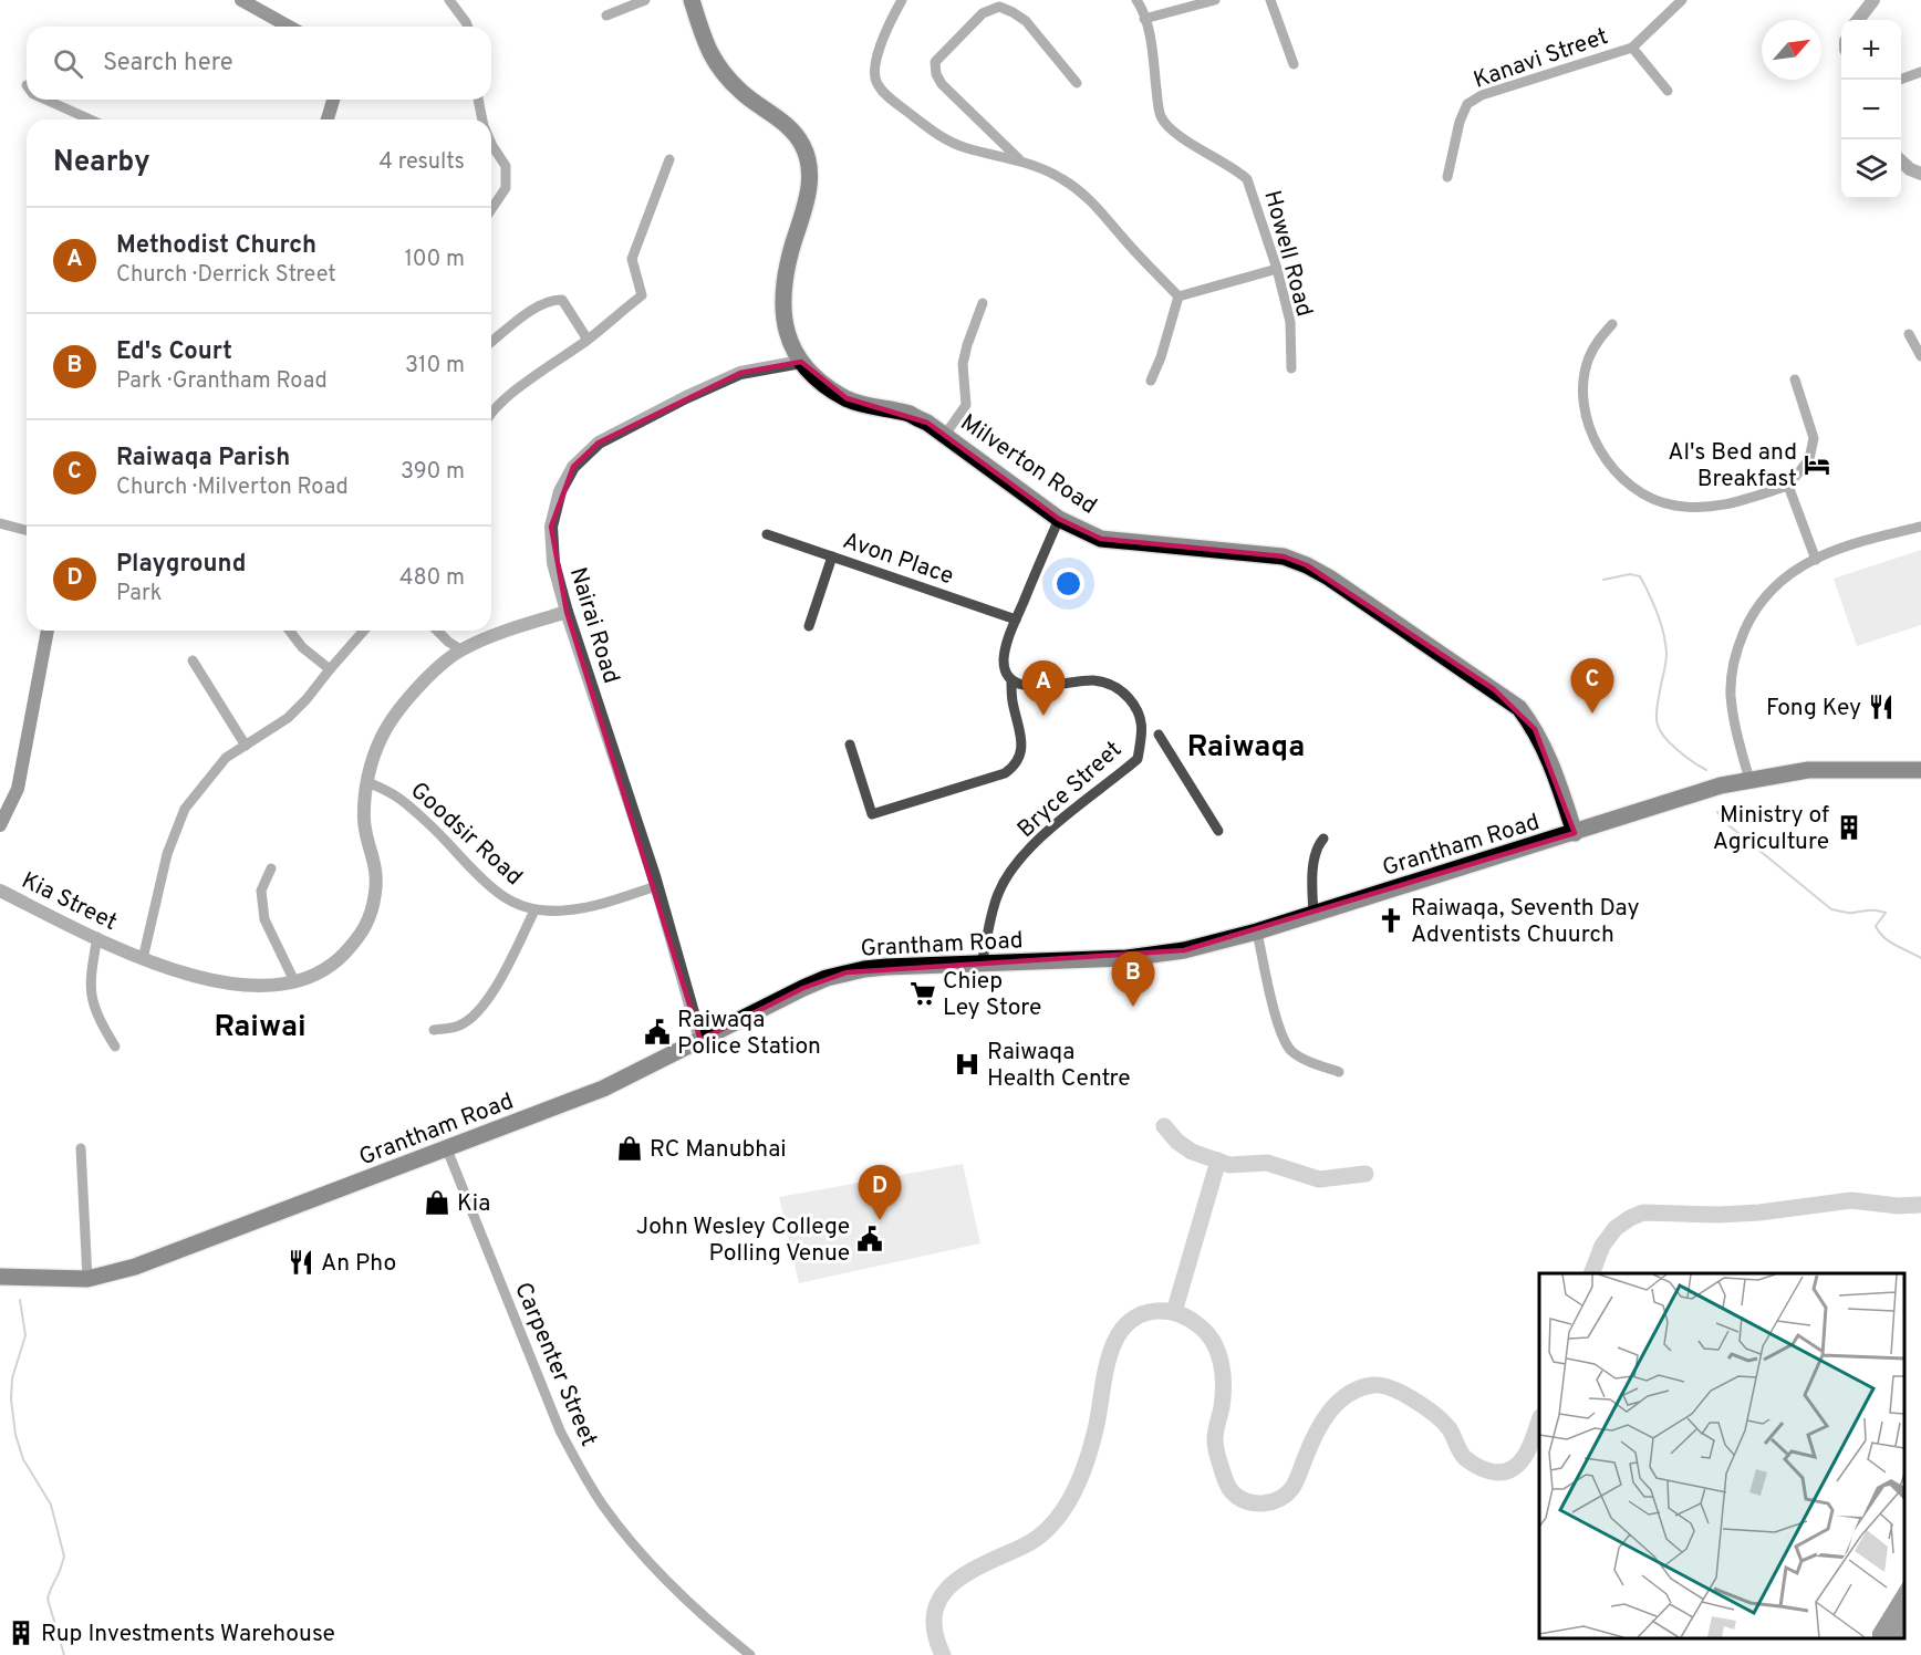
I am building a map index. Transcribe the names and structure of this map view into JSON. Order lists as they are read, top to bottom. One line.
{"streets":{"main road":["Milverton Road","Grantham Road"],"street":["Kanavi Street","Howell Road","Avon Place","Nairai Road","Bryce Street","Goodsir Road","Kia Street","Carpenter Street"]},"crossings":[["Milverton Road","Nairai Road"],["Milverton Road","Grantham Road"],["Nairai Road","Goodsir Road"],["Nairai Road","Grantham Road"],["Nairai Road","Kia Street"],["Bryce Street","Grantham Road"],["Goodsir Road","Kia Street"],["Grantham Road","Carpenter Street"]],"districts":["Raiwaqa","Raiwai"],"places":{"hotel":["Al's Bed and Breakfast"],"restaurant":["Fong Key","An Pho"],"building":["Ministry of Agriculture","Rup Investments Warehouse"],"church":["Raiwaqa, Seventh Day Adventists Chuurch"],"supermarket":["Chiep Ley Store"],"public building":["Raiwaqa Police Station","John Wesley College Polling Venue"],"hospital":["Raiwaqa Health Centre"],"shop":["RC Manubhai","Kia"]},"north":"top right","page":{"map_buttons":["+","−"],"search":"Search here","heading":["Nearby","4 results"],"list":[{"mark":"A","name":"Methodist Church","note":"Church · Derrick Street","value":"100 m"},{"mark":"B","name":"Ed's Court","note":"Park · Grantham Road","value":"310 m"},{"mark":"C","name":"Raiwaqa Parish","note":"Church · Milverton Road","value":"390 m"},{"mark":"D","name":"Playground","note":"Park","value":"480 m"}],"pins":["C","A","B","D"]}}
